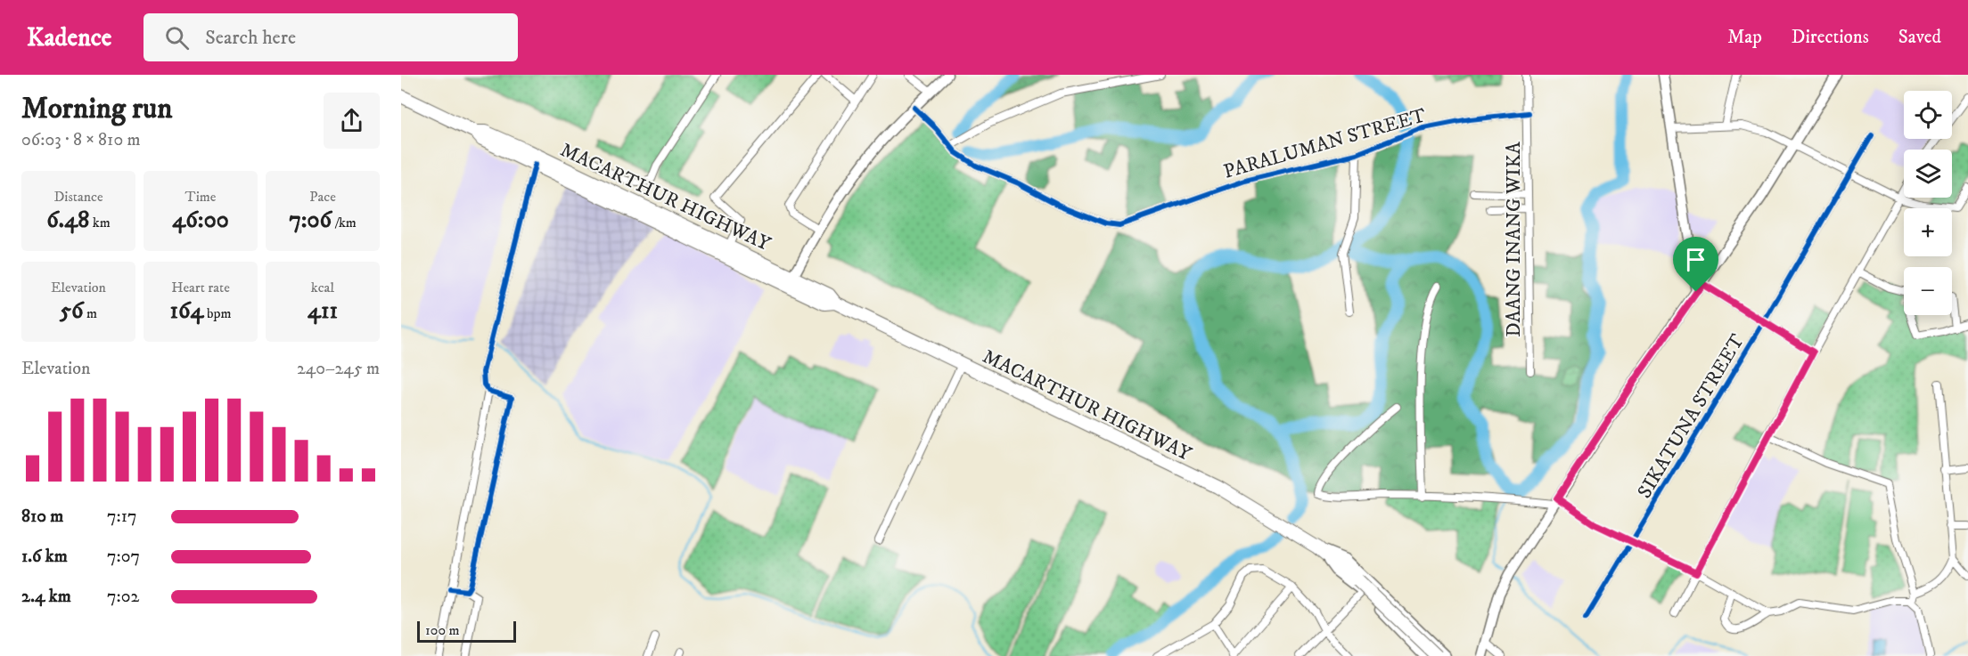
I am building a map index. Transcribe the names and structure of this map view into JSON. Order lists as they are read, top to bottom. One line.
{"streets":{"highway":["MACARTHUR HIGHWAY"],"street":["PARALUMAN STREET","DAANG INANG WIKA","SIKATUNA STREET"]},"crossings":[["PARALUMAN STREET","DAANG INANG WIKA"]],"scale_bar":"100 m","page":{"header":"Kadence","search":"Search here","nav":["Map","Directions","Saved"],"heading":["Morning run","06:03 · 8 × 810 m"],"map_buttons":["+","−"],"stats":[["Distance","6.48 km"],["Time","46:00"],["Pace","7:06 /km"],["Elevation","56 m"],["Heart rate","164 bpm"],["kcal","411"]],"chart":["Elevation","240–245 m"],"list":[{"name":"810 m","note":"7:17"},{"name":"1.6 km","note":"7:07"},{"name":"2.4 km","note":"7:02"}],"scale":"100 m"}}
